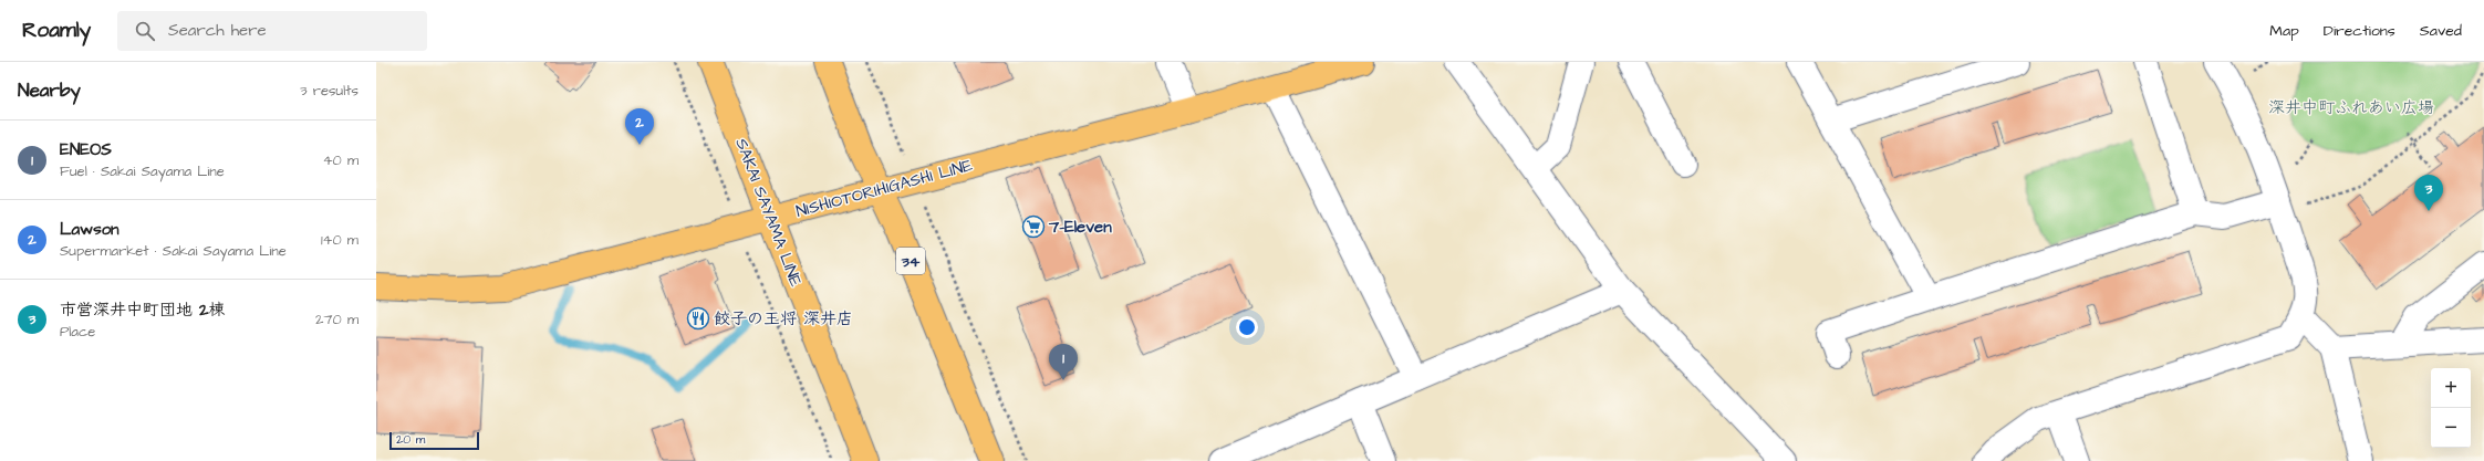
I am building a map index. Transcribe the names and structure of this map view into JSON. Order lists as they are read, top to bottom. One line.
{"streets":{"main road":["NISHIOTORIHIGASHI LINE","SAKAI SAYAMA LINE","34"]},"crossings":[["NISHIOTORIHIGASHI LINE","SAKAI SAYAMA LINE"],["NISHIOTORIHIGASHI LINE","34"]],"parks":["深井中町ふれあい広場"],"places":{"supermarket":["7-Eleven"],"restaurant":["餃子の王将 深井店"]},"scale_bar":"20 m","page":{"header":"Roamly","search":"Search here","nav":["Map","Directions","Saved"],"heading":["Nearby","3 results"],"pins":["2","3","1"],"list":[{"mark":"1","name":"ENEOS","note":"Fuel · Sakai Sayama Line","value":"40 m"},{"mark":"2","name":"Lawson","note":"Supermarket · Sakai Sayama Line","value":"140 m"},{"mark":"3","name":"市営深井中町団地 2棟","note":"Place","value":"270 m"}],"map_buttons":["+","−"],"scale":"20 m"}}
